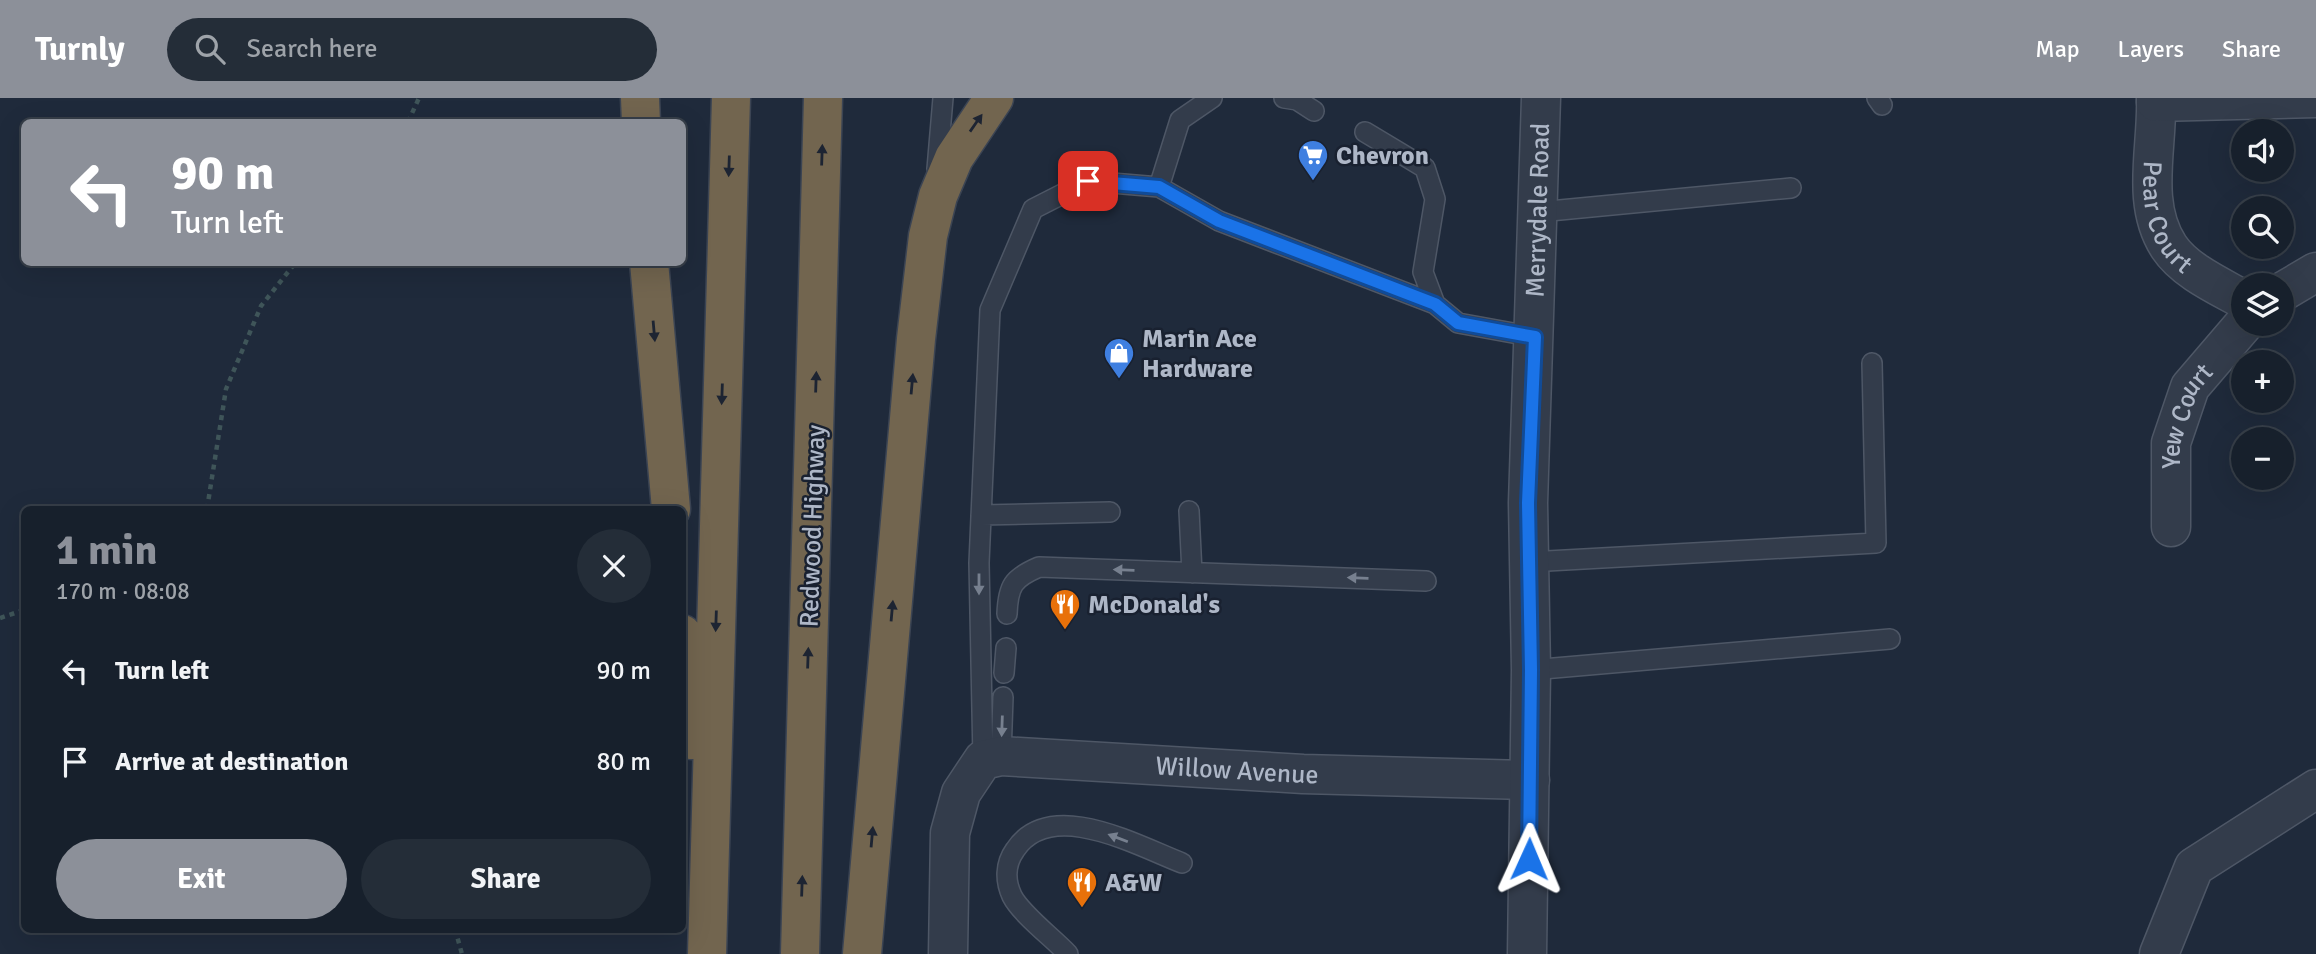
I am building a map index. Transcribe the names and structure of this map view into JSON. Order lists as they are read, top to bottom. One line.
{"streets":{"highway":["Redwood Highway"],"street":["Merrydale Road","Pear Court","Yew Court","Willow Avenue"]},"crossings":[["Merrydale Road","Willow Avenue"]],"places":{"supermarket":["Chevron"],"shop":["Marin Ace Hardware"],"restaurant":["McDonald's","A&W"]},"page":{"header":"Turnly","search":"Search here","nav":["Map","Layers","Share"],"map_buttons":["+","−"],"turn":["90 m","Turn left"],"heading":["1 min","170 m · 08:08"],"list":[{"name":"Turn left","value":"90 m"},{"name":"Arrive at destination","value":"80 m"}],"buttons":["Exit","Share"]}}
